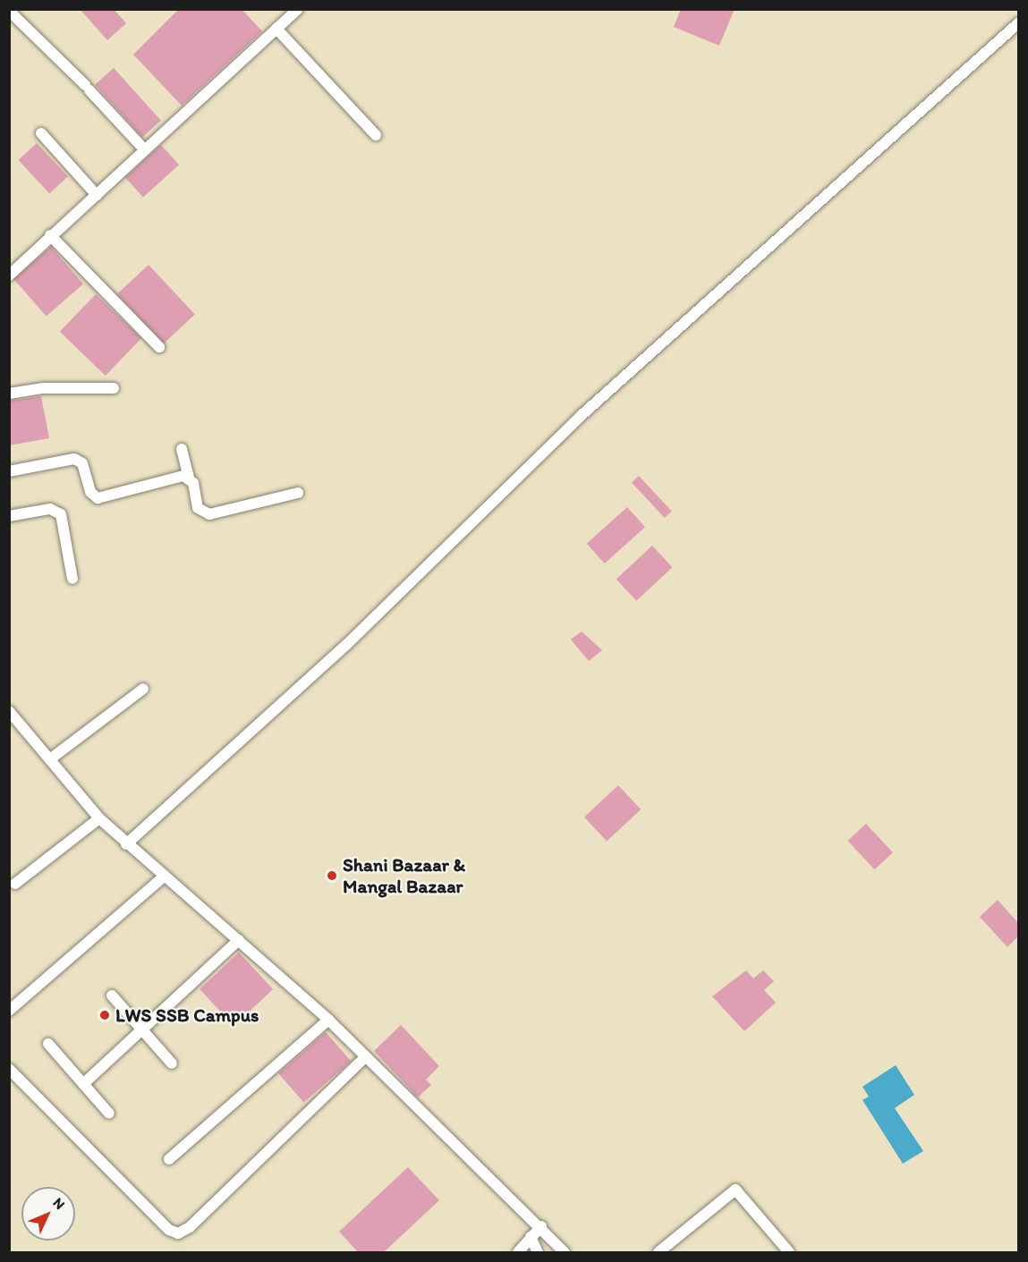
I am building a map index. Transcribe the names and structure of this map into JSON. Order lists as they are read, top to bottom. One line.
{"places":["Shani Bazaar & Mangal Bazaar","LWS SSB Campus"],"north":"top right"}
